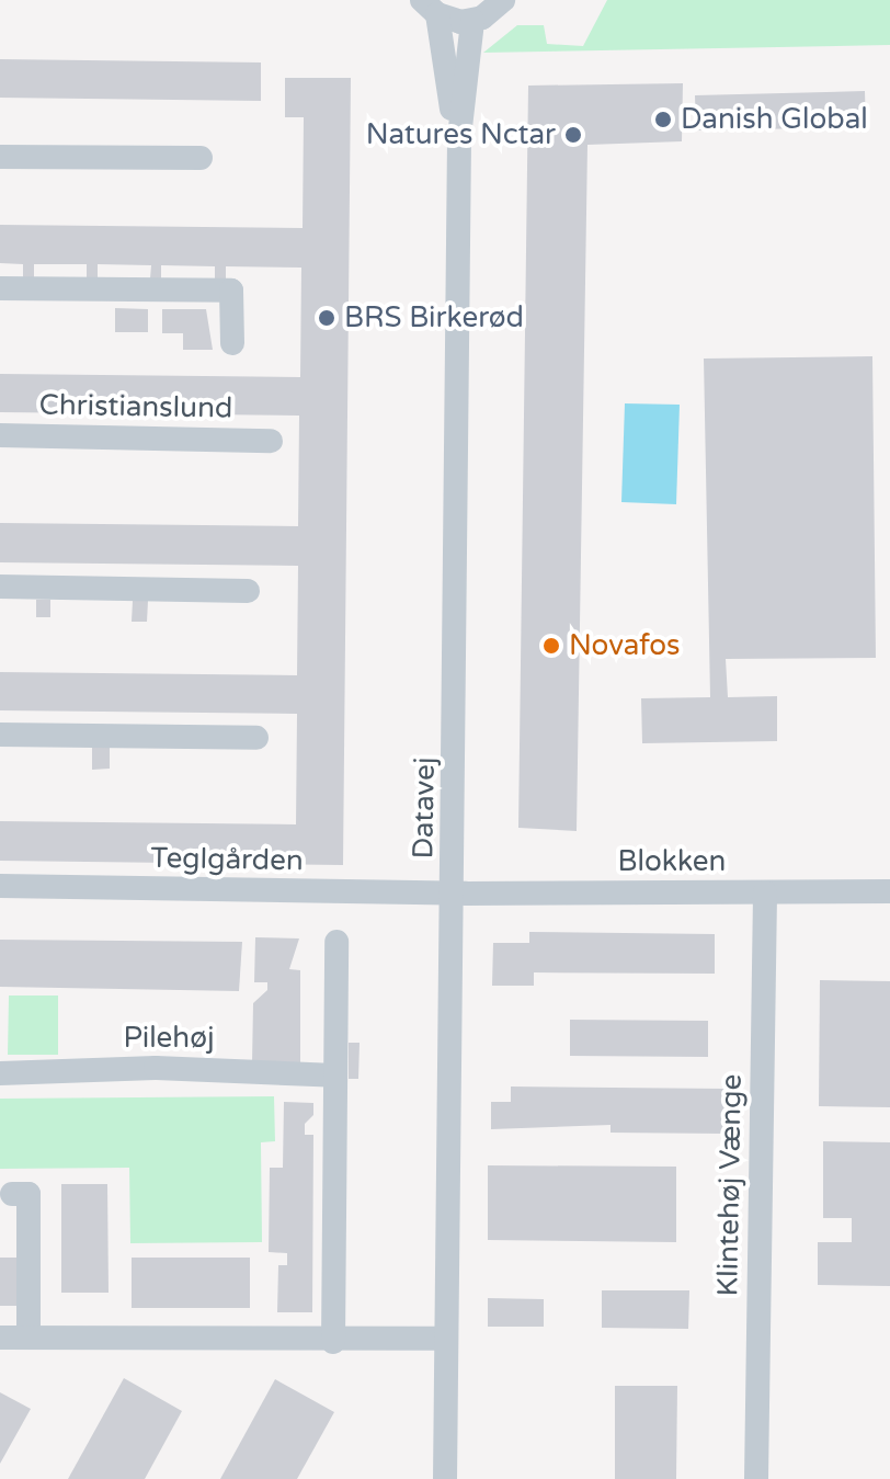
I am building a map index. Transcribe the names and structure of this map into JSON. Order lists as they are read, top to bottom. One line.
{"streets":{"street":["Christianslund","Datavej","Teglgården","Blokken","Pilehøj","Klintehøj Vænge"]},"crossings":[["Datavej","Teglgården"],["Datavej","Blokken"],["Teglgården","Blokken"],["Blokken","Klintehøj Vænge"]],"places":["Danish Global","Natures Nctar","BRS Birkerød","Novafos"]}
